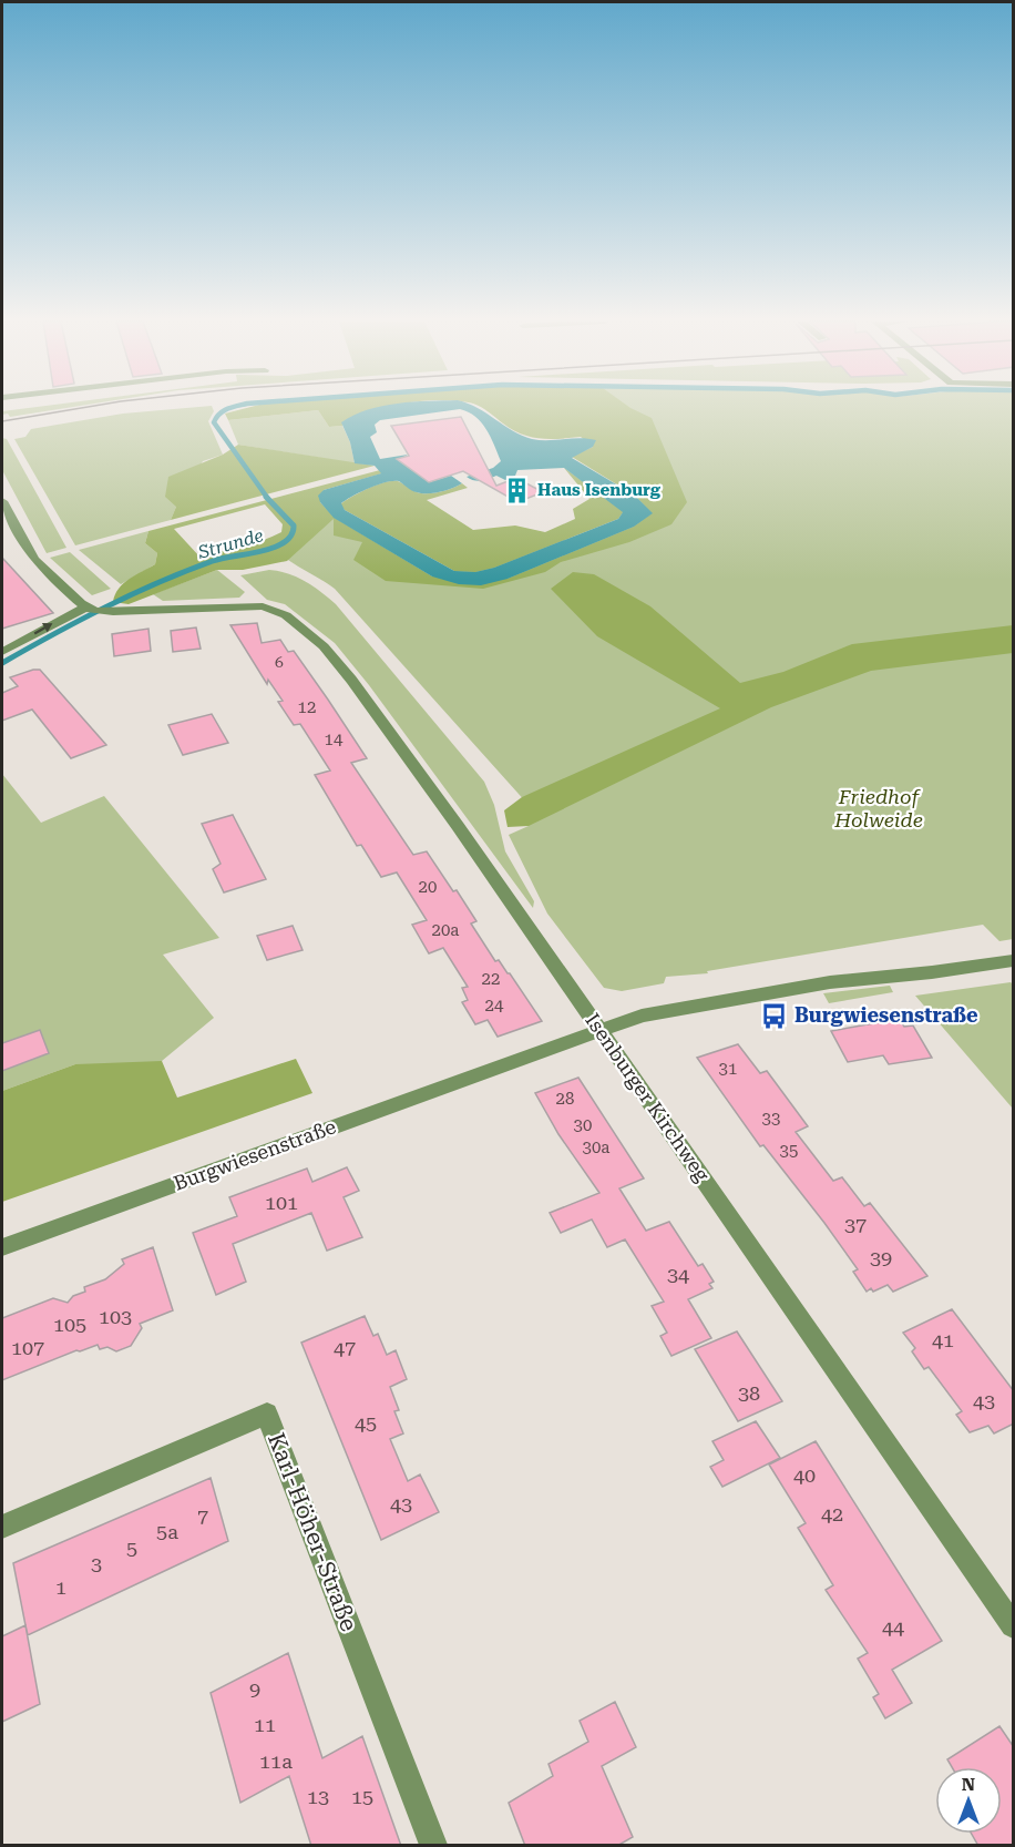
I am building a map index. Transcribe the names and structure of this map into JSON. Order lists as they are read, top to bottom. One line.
{"streets":{"street":["Isenburger Kirchweg","Burgwiesenstraße","Karl-Höher-Straße"]},"crossings":[["Isenburger Kirchweg","Burgwiesenstraße"]],"water":["Strunde"],"parks":["Friedhof Holweide"],"places":{"building":["Haus Isenburg"],"bus stop":["Burgwiesenstraße"]},"house_numbers":["6","12","14","20","20a","22","24","31","28","33","30","30a","35","101","37","39","34","103","105","41","107","47","38","43","45","40","43","42","7","5a","5","3","1","44","9","11","11a","13","15"],"north":"top"}
